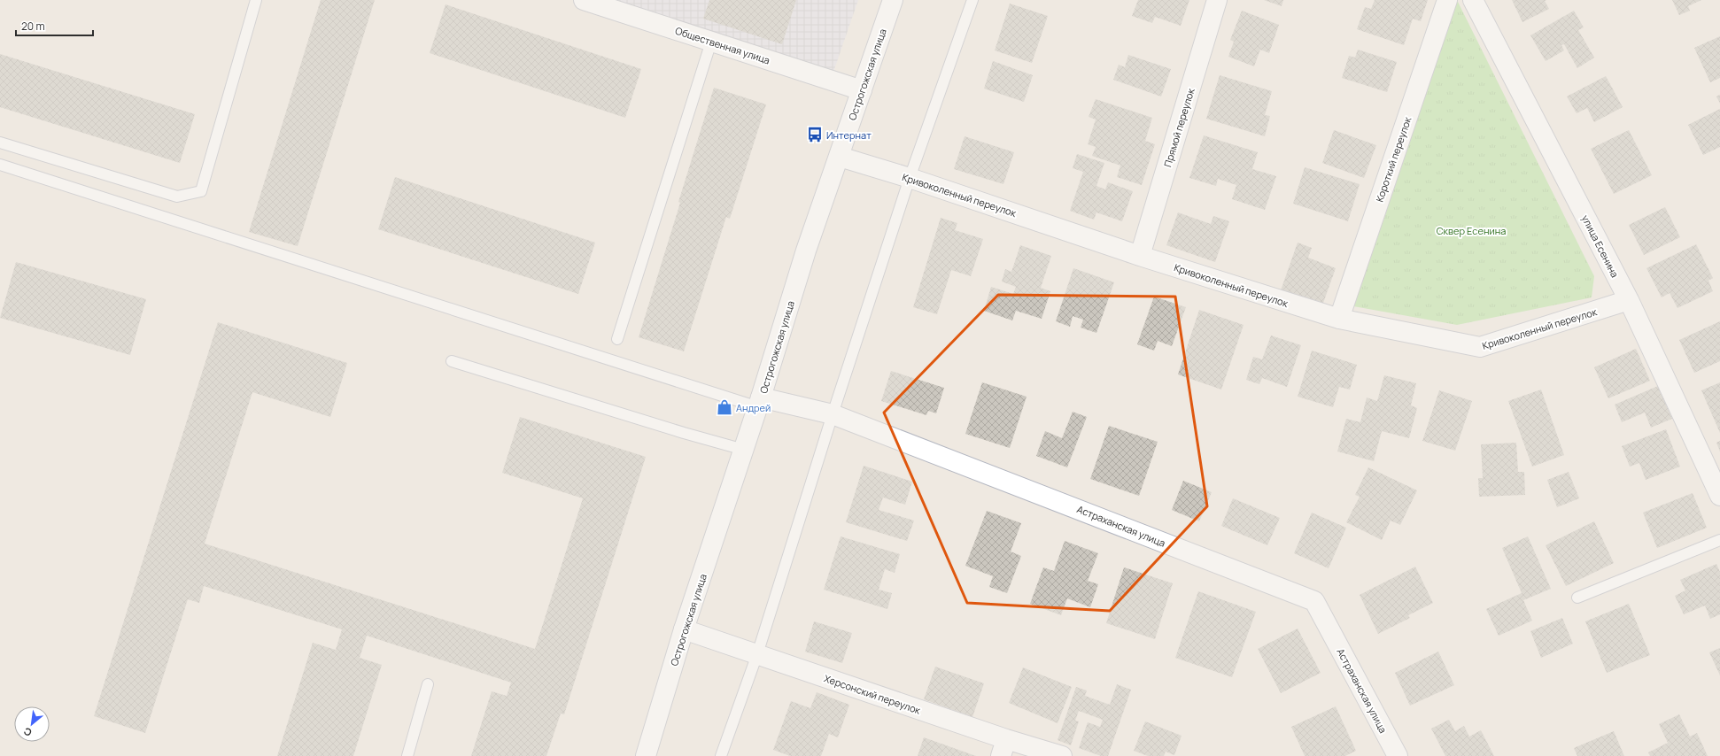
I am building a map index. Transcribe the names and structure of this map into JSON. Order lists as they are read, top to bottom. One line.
{"streets":{"street":["Общественная улица","Острогожская улица","Прямой переулок","Короткий переулок","Кривоколенный переулок","улица Есенина","Астраханская улица","Херсонский переулок"]},"crossings":[["Общественная улица","Острогожская улица"],["Острогожская улица","Кривоколенный переулок"],["Острогожская улица","Астраханская улица"],["Острогожская улица","Херсонский переулок"],["Прямой переулок","Кривоколенный переулок"],["Короткий переулок","Кривоколенный переулок"],["Кривоколенный переулок","улица Есенина"]],"parks":["Сквер Есенина"],"places":{"bus stop":["Интернат"],"shop":["Андрей"]},"scale_bar":"20 m","north":"bottom left"}
